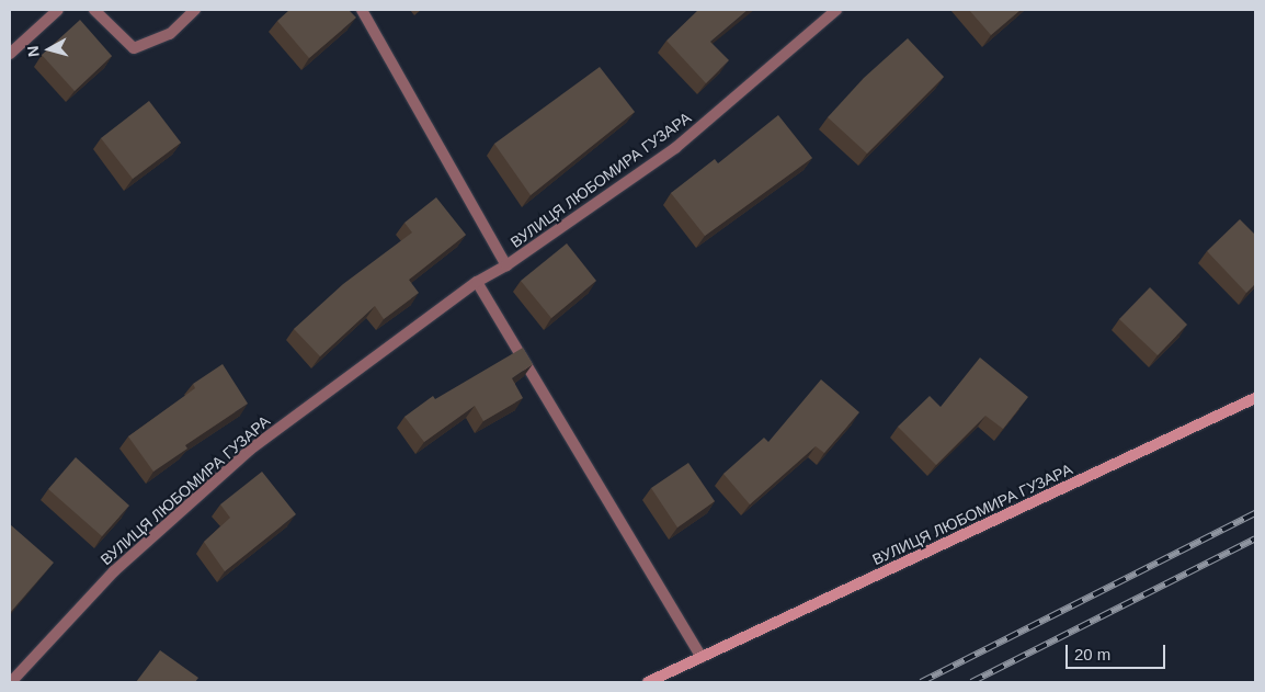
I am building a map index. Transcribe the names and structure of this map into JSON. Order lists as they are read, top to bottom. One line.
{"streets":{"main road":["ВУЛИЦЯ ЛЮБОМИРА ГУЗАРА"]},"scale_bar":"20 m","north":"left"}
